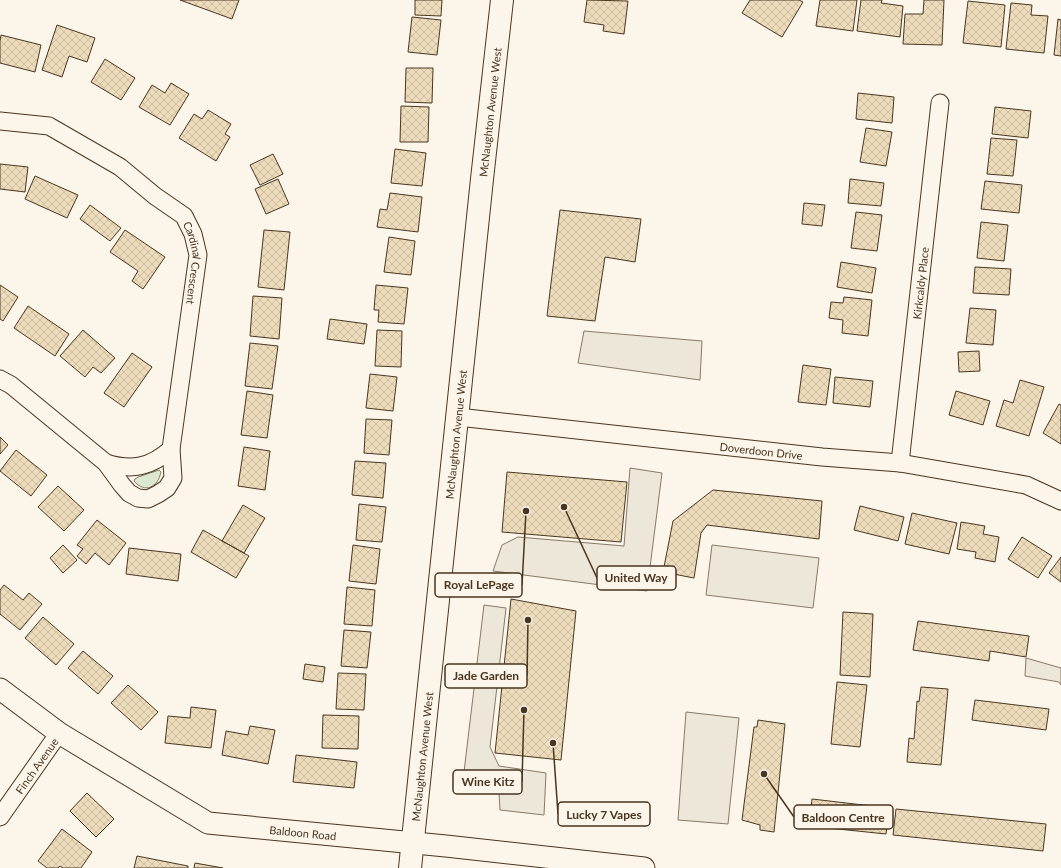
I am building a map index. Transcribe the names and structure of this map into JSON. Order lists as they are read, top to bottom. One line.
{"streets":{"main road":["McNaughton Avenue West"],"street":["Cardinal Crescent","Kirkcaldy Place","Doverdoon Drive","Finch Avenue","Baldoon Road"]},"crossings":[["McNaughton Avenue West","Doverdoon Drive"],["McNaughton Avenue West","Baldoon Road"],["Kirkcaldy Place","Doverdoon Drive"],["Finch Avenue","Baldoon Road"]],"places":["United Way","Royal LePage","Jade Garden","Wine Kitz","Lucky 7 Vapes","Baldoon Centre"]}
